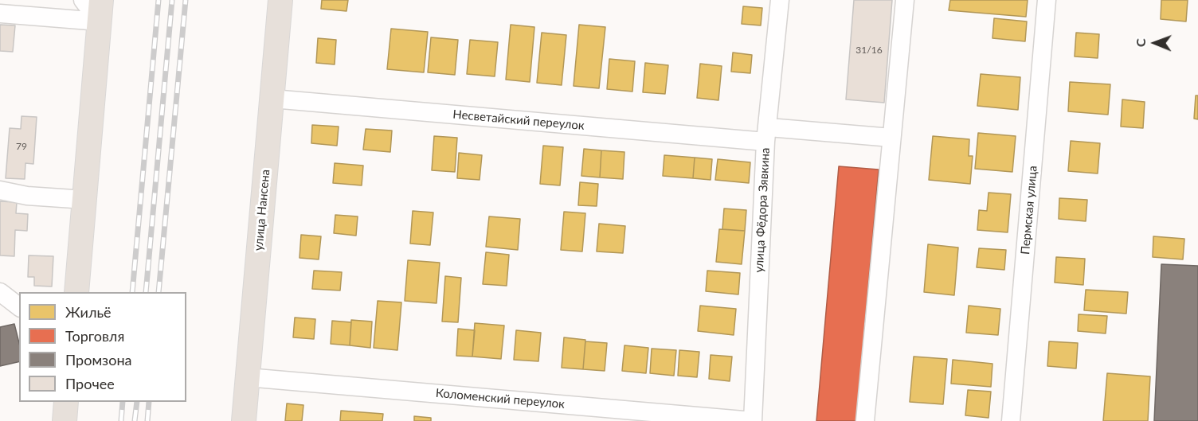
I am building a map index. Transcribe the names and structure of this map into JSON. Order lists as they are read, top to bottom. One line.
{"streets":{"main road":["улица Нансена"],"street":["Несветайский переулок","улица Фёдора Зявкина","Пермская улица","Коломенский переулок"]},"crossings":[["Несветайский переулок","улица Нансена"],["Несветайский переулок","улица Фёдора Зявкина"],["улица Нансена","Коломенский переулок"],["улица Фёдора Зявкина","Коломенский переулок"]],"house_numbers":["31/16","79"],"legend":["Жильё","Торговля","Промзона","Прочее"],"north":"left"}
